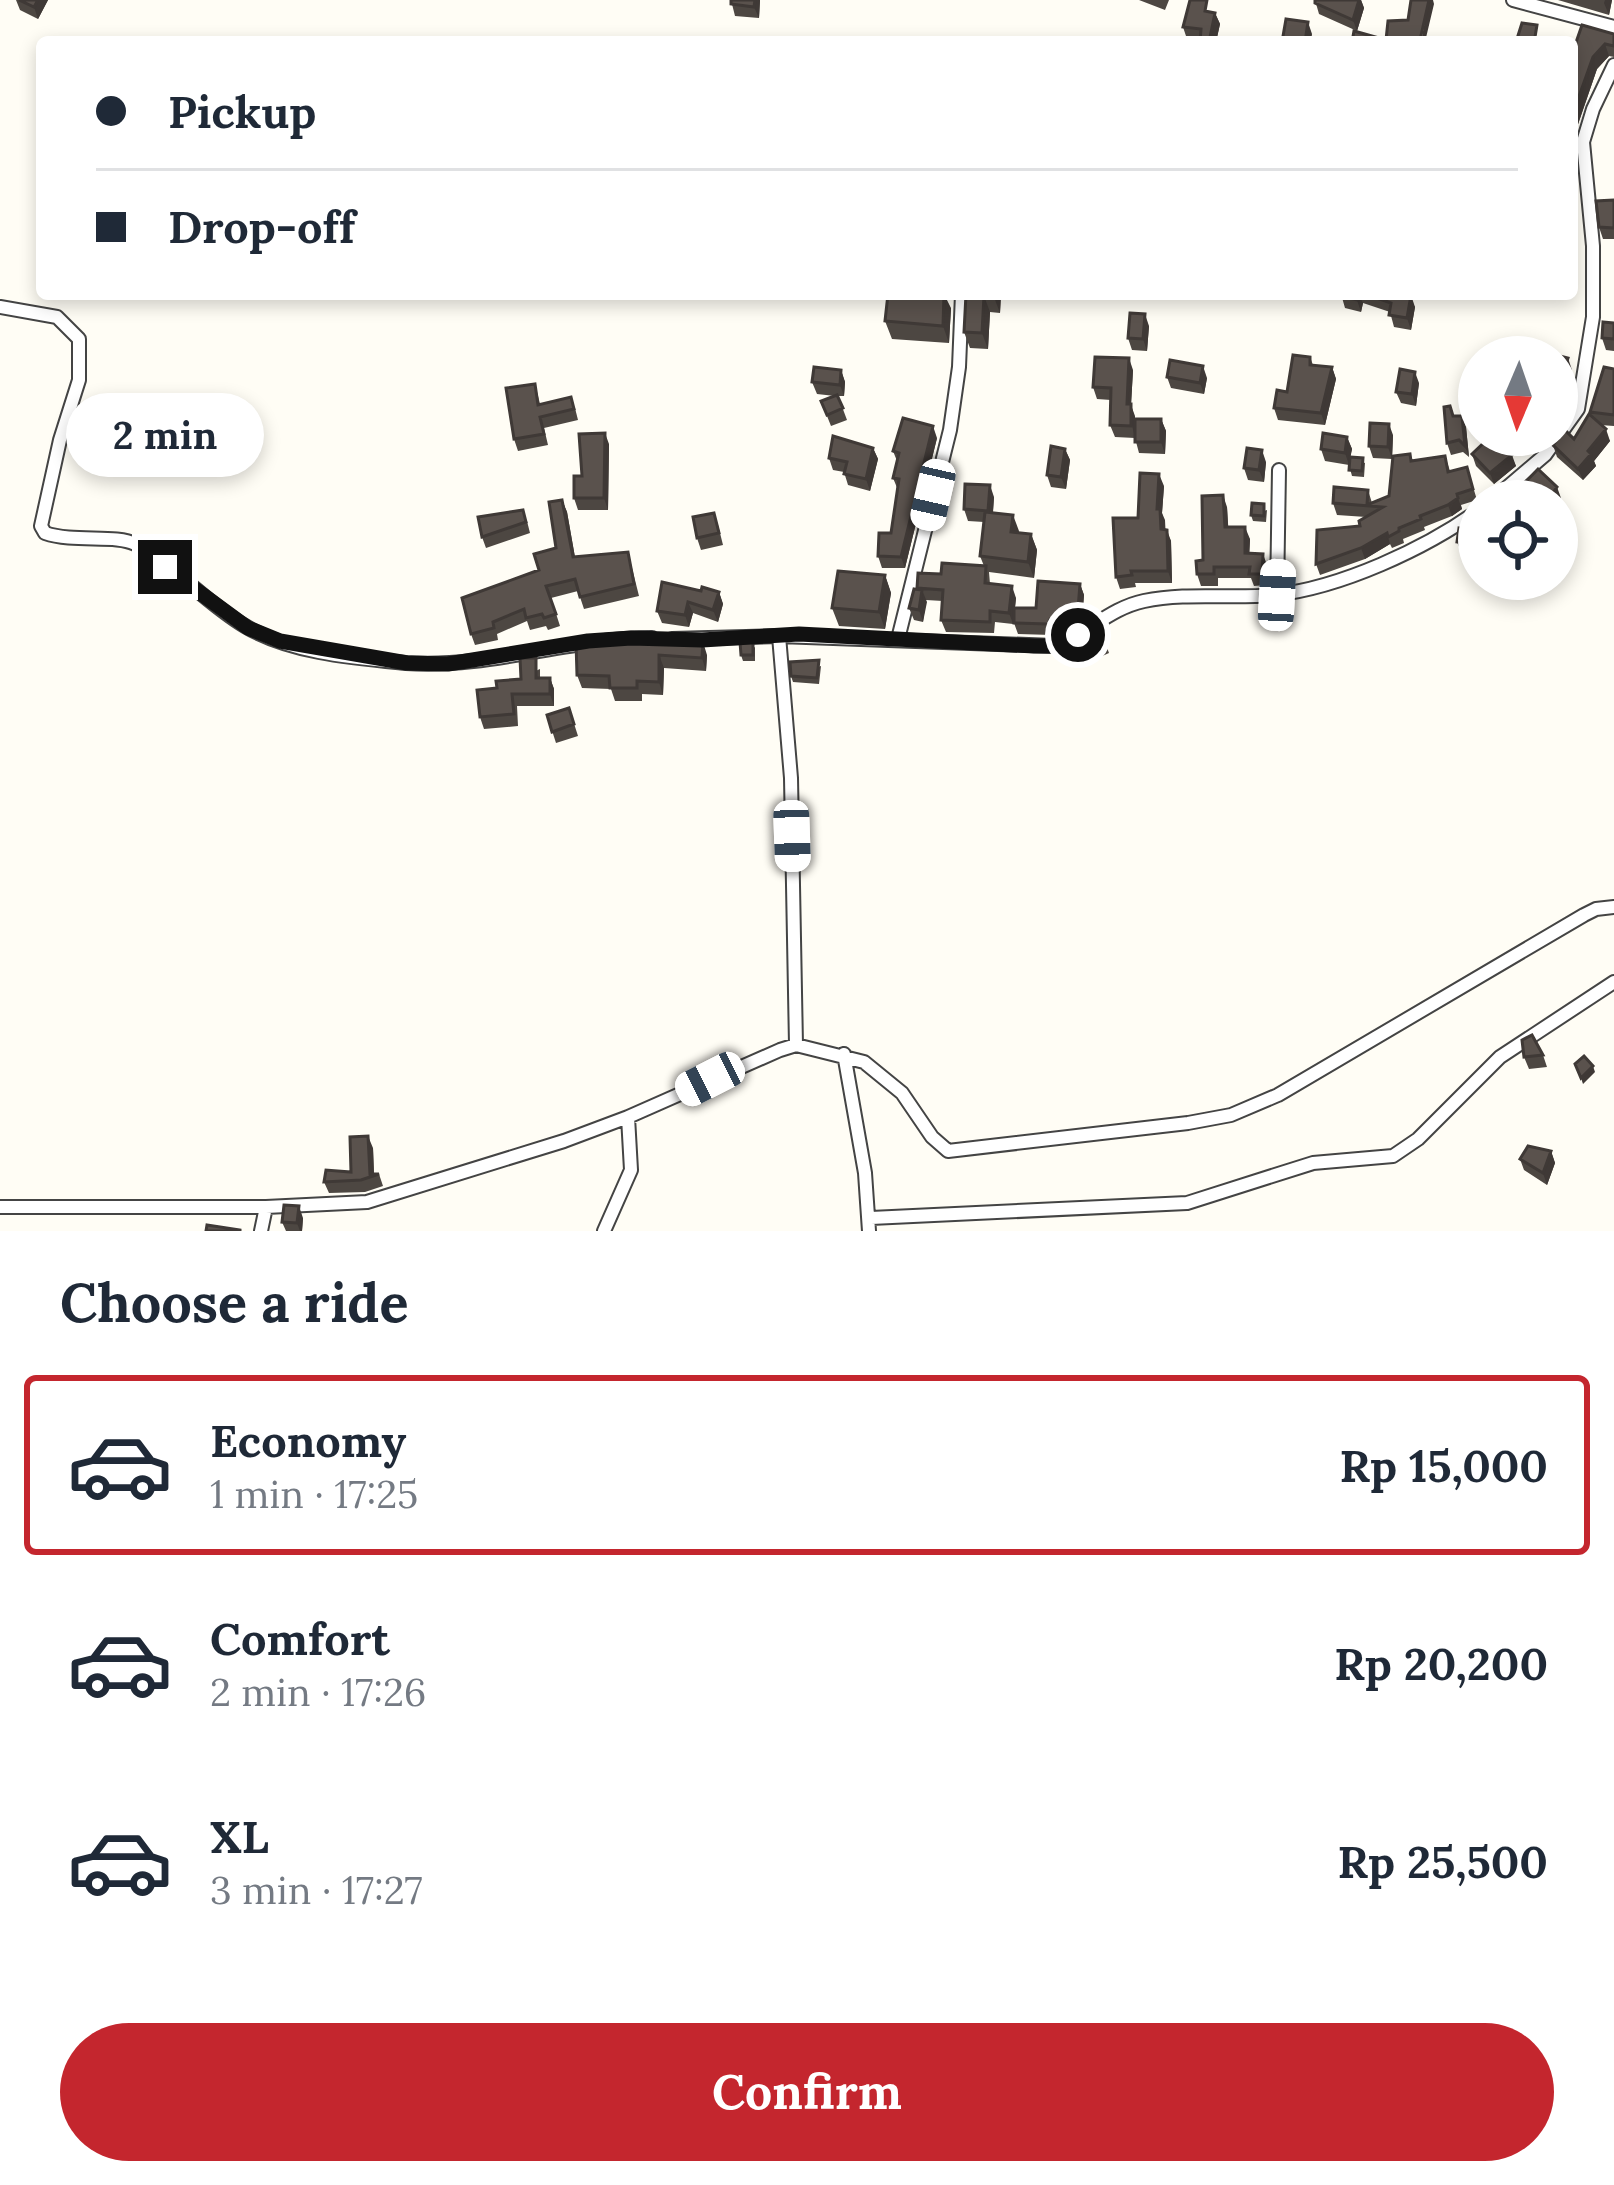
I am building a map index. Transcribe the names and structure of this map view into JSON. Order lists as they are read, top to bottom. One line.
{"north":"bottom","page":{"banner":["Pickup","Drop-off"],"bubble":"2 min","heading":"Choose a ride","list":[{"name":"Economy","note":"1 min · 17:25","value":"Rp 15,000"},{"name":"Comfort","note":"2 min · 17:26","value":"Rp 20,200"},{"name":"XL","note":"3 min · 17:27","value":"Rp 25,500"}],"buttons":"Confirm"}}
